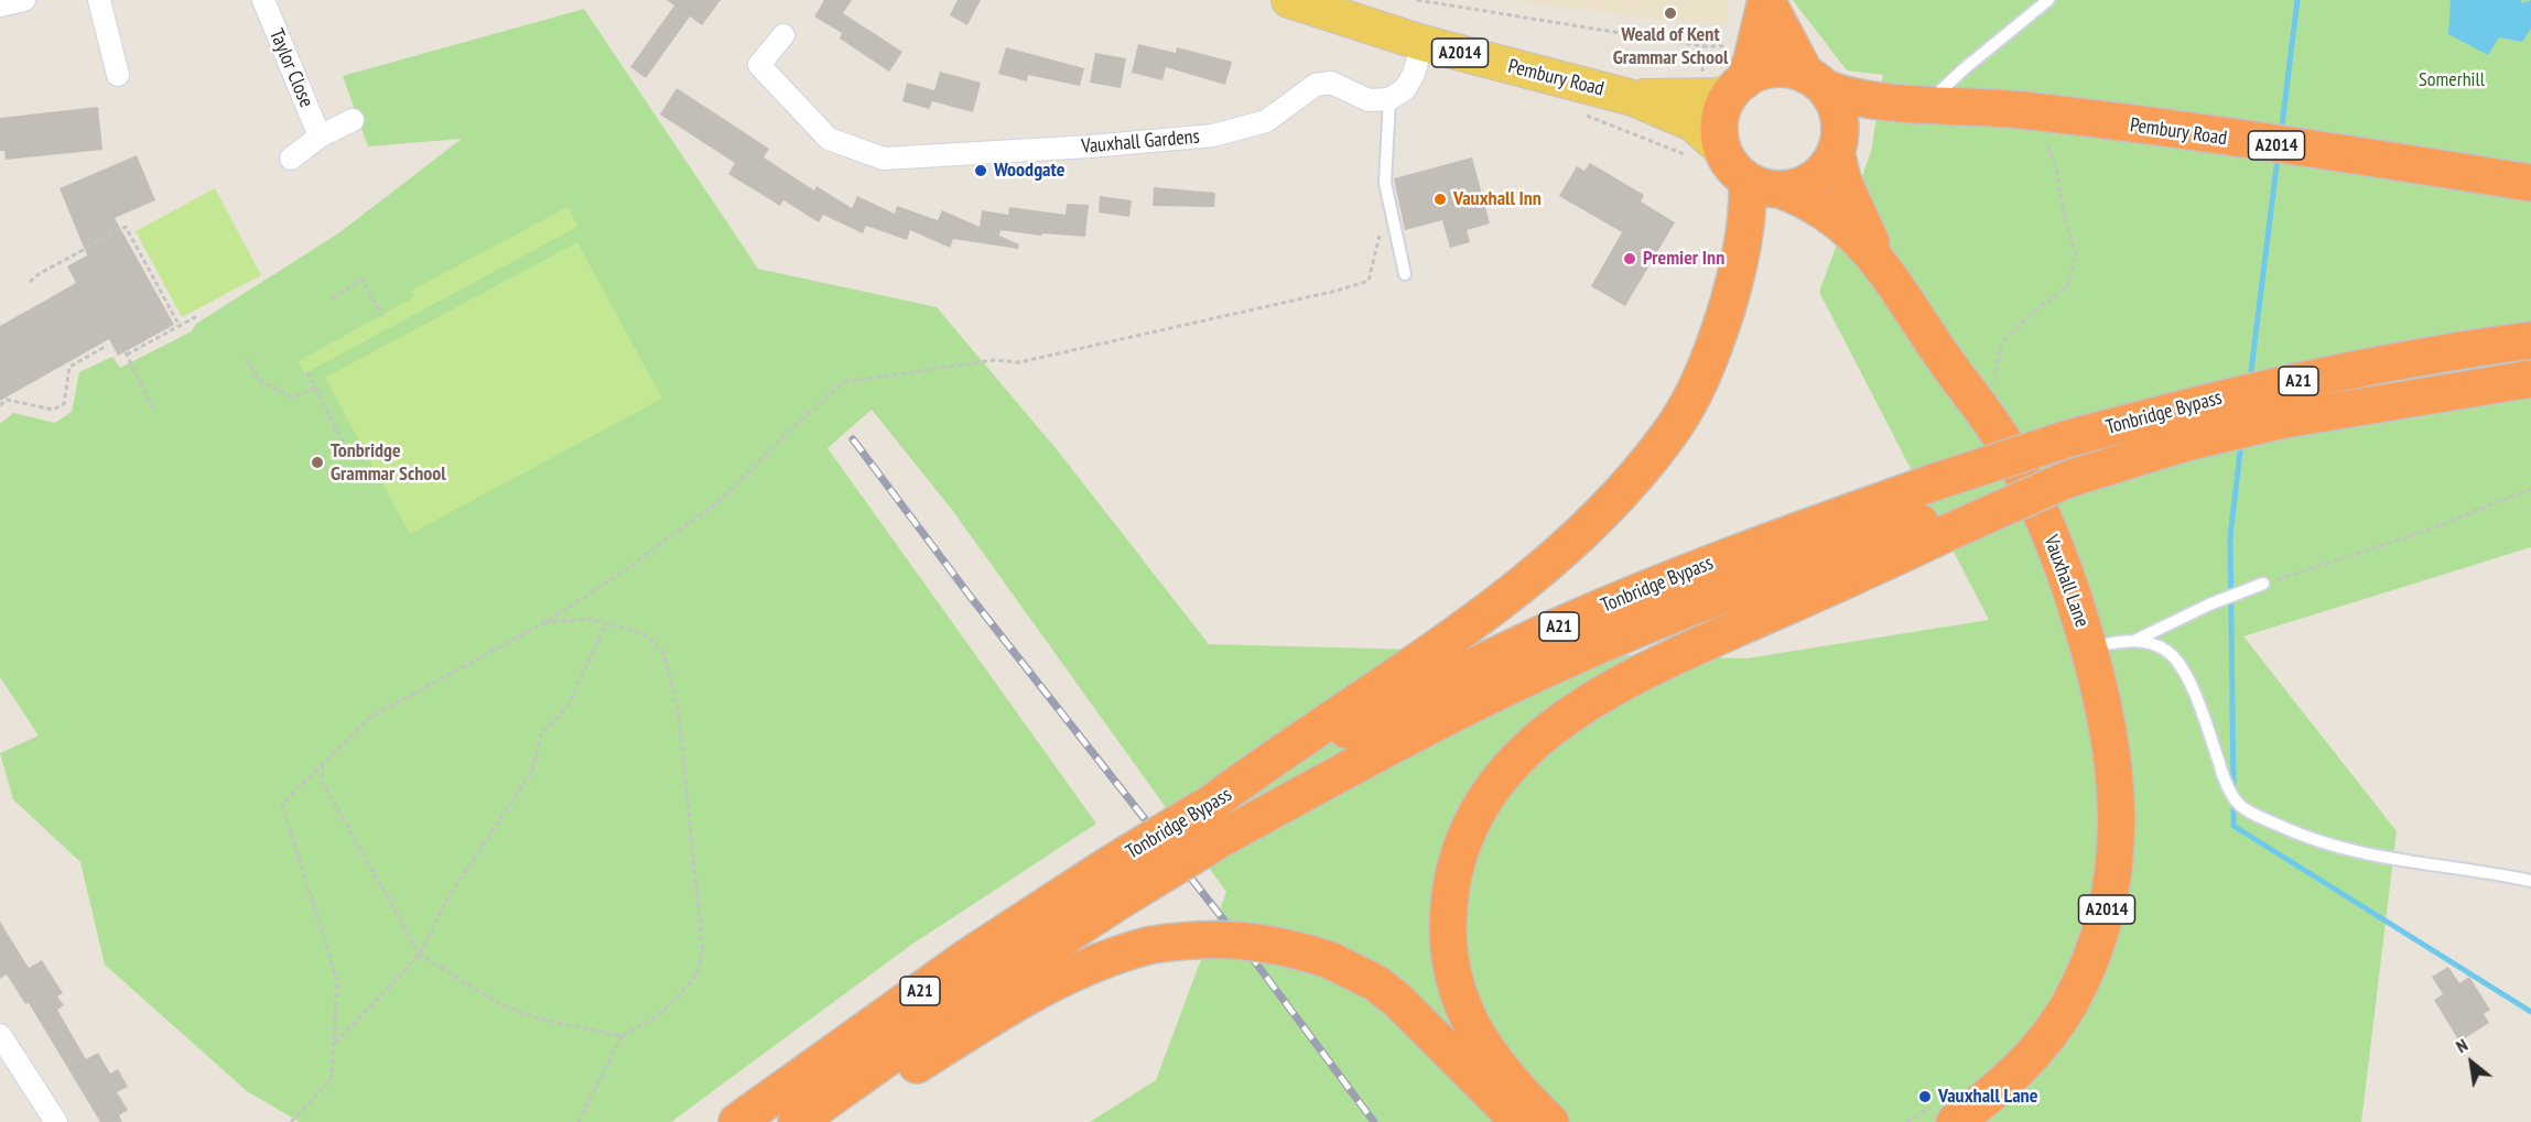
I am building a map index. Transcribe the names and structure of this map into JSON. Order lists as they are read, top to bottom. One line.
{"streets":{"highway":["A2014","Pembury Road","A21","Tonbridge Bypass","Vauxhall Lane"],"street":["Taylor Close","Vauxhall Gardens"]},"crossings":[["Pembury Road","Vauxhall Lane"]],"parks":["Somerhill"],"places":["Weald of Kent Grammar School","Woodgate","Vauxhall Inn","Premier Inn","Tonbridge Grammar School","Vauxhall Lane"],"north":"top left"}
